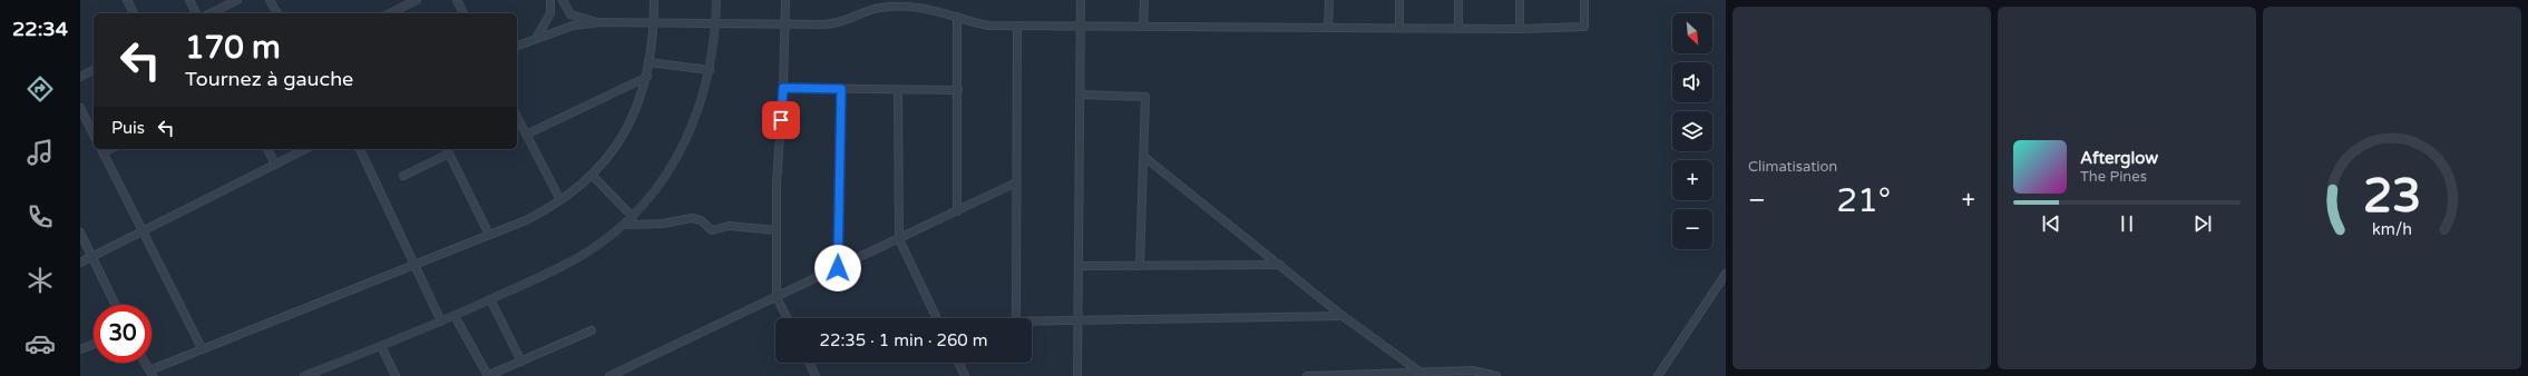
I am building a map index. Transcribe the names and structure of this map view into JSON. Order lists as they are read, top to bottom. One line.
{"north":"bottom right","page":{"tabs":"22:34","tile":"Climatisation","map_buttons":["+","−"],"turn":["170 m","Tournez à gauche"],"then":"Puis","song":["Afterglow","The Pines"],"heat":["−","21°","+"],"limit":"30","trip":"22:35 · 1 min · 260 m","gauge":["23","km/h"]}}
